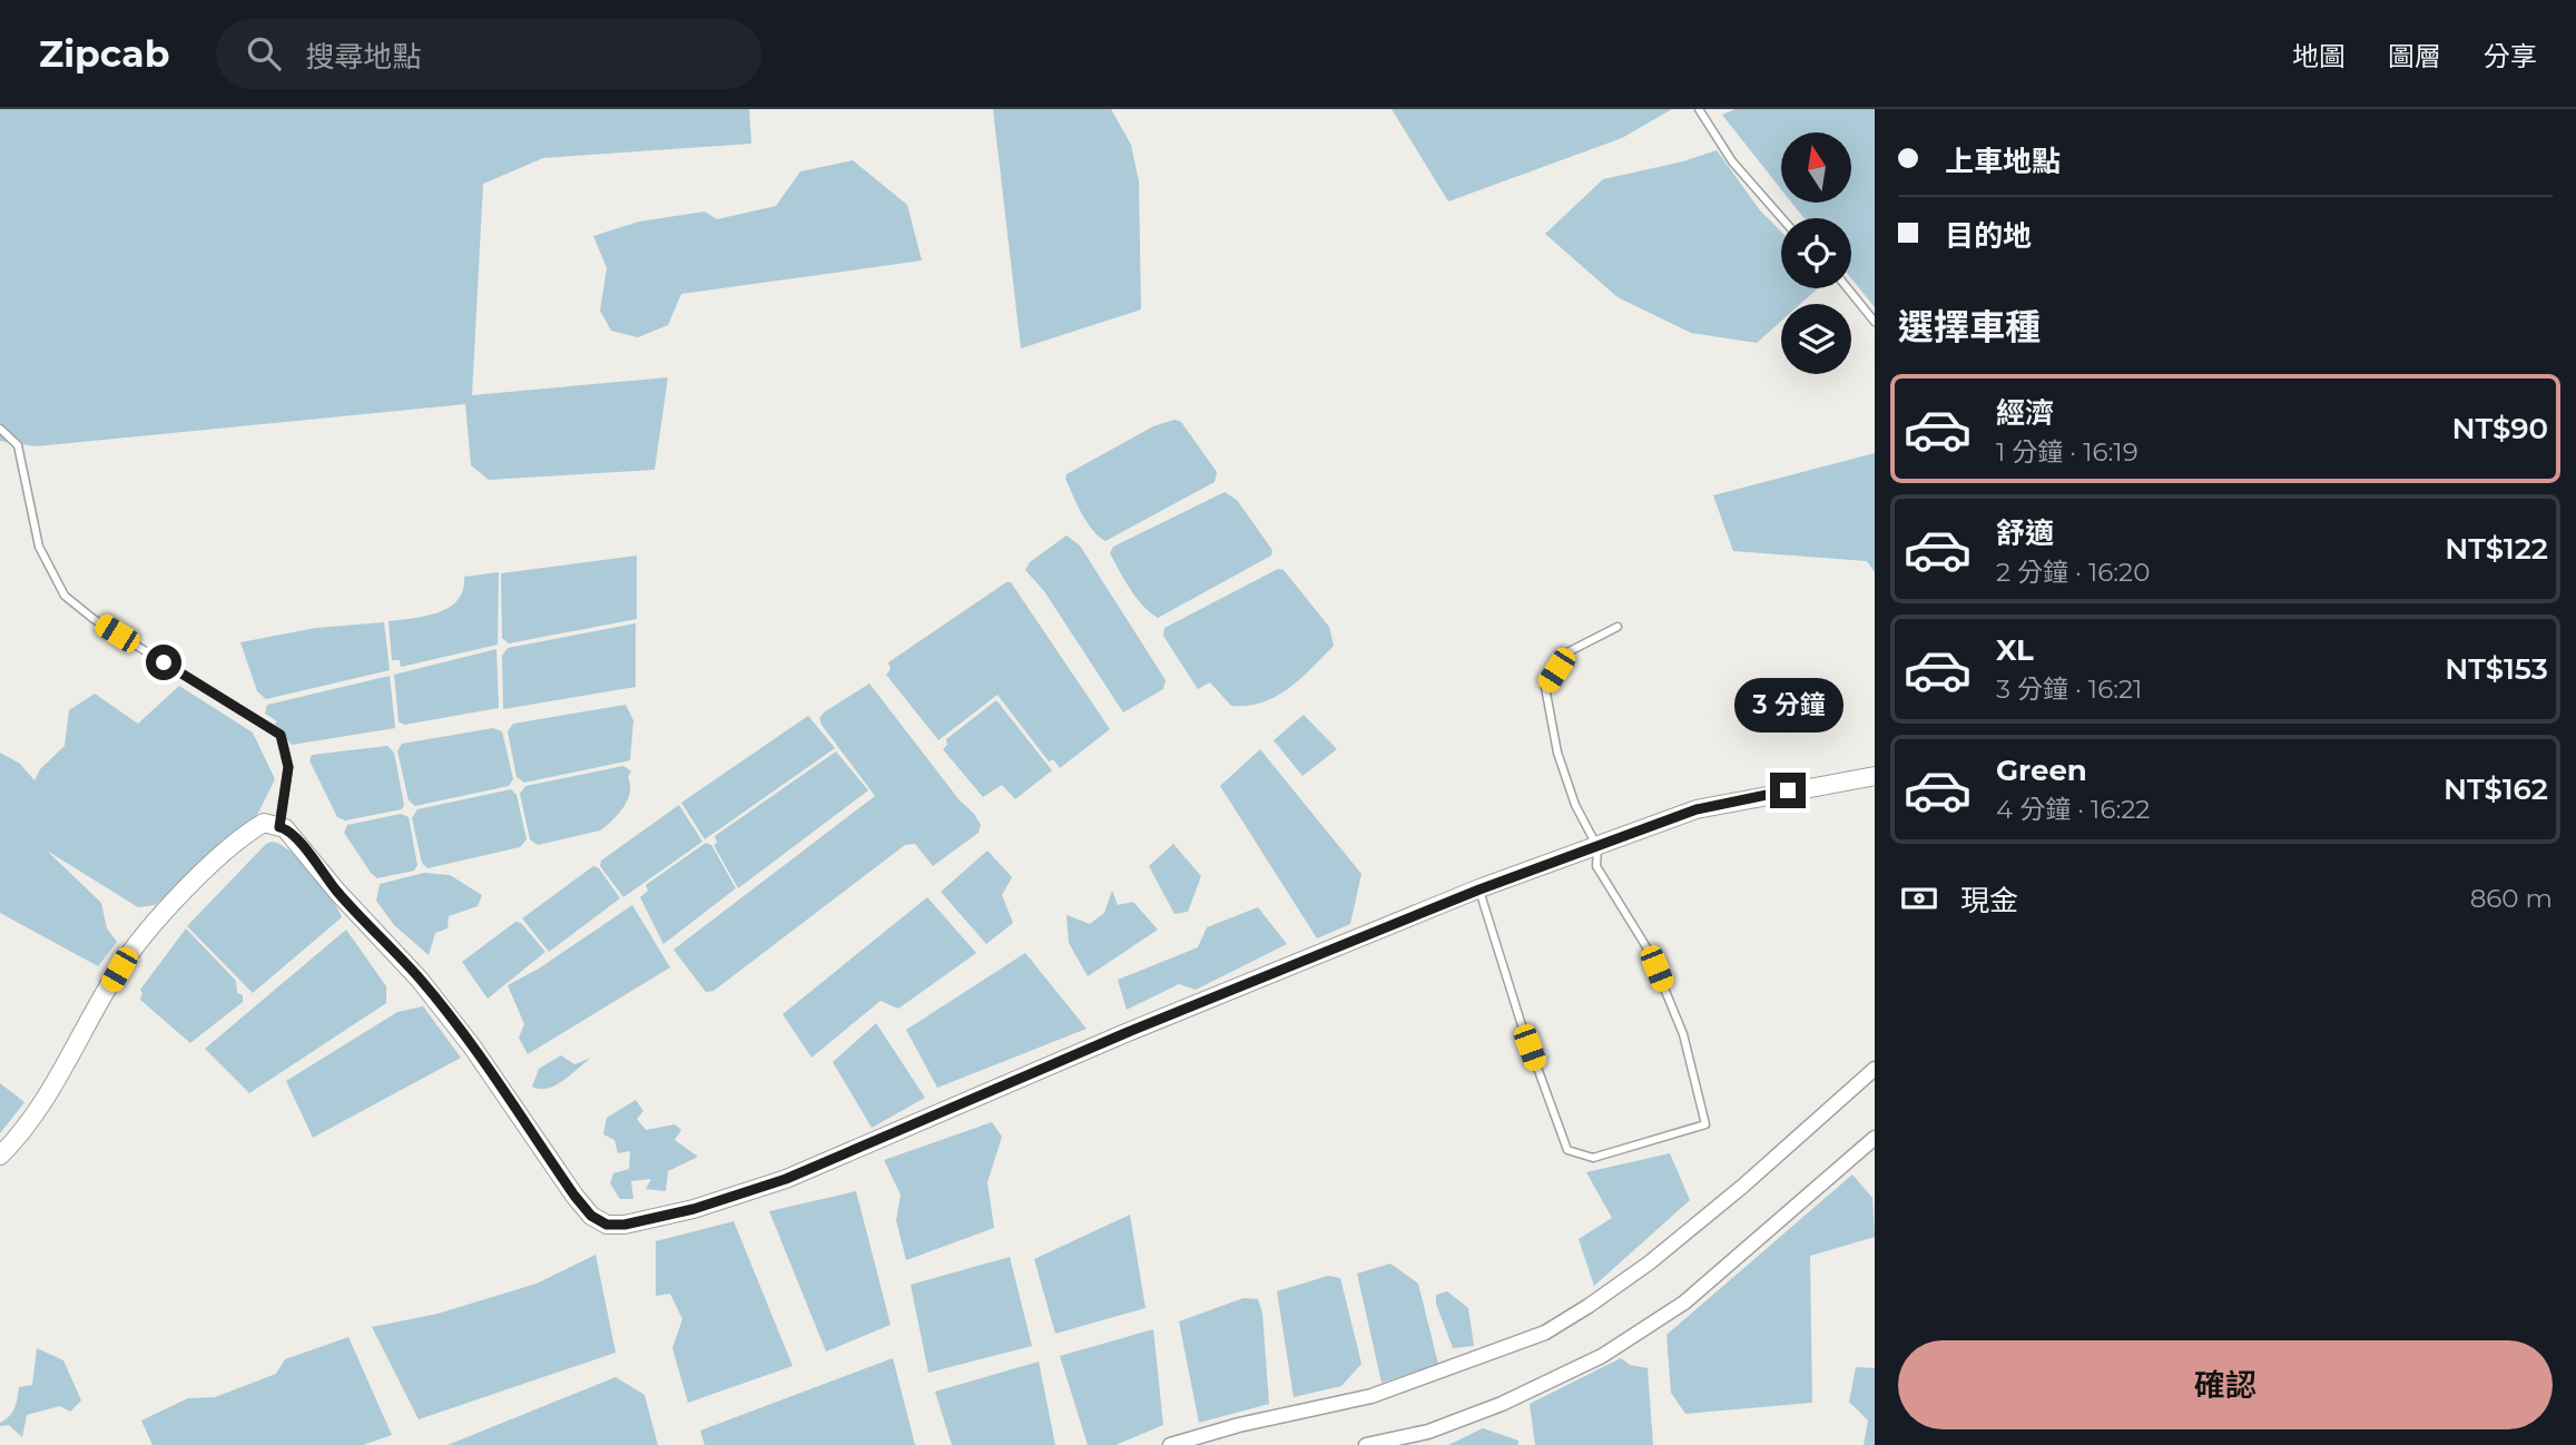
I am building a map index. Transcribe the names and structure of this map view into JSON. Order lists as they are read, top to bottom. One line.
{"north":"top","page":{"header":"Zipcab","search":"搜尋地點","nav":["地圖","圖層","分享"],"banner":["上車地點","目的地"],"heading":"選擇車種","list":[{"name":"經濟","note":"1 分鐘 · 16:19","value":"NT$90"},{"name":"舒適","note":"2 分鐘 · 16:20","value":"NT$122"},{"name":"XL","note":"3 分鐘 · 16:21","value":"NT$153"},{"name":"Green","note":"4 分鐘 · 16:22","value":"NT$162"}],"bubble":"3 分鐘","pay":["現金","860 m"],"buttons":"確認"}}
